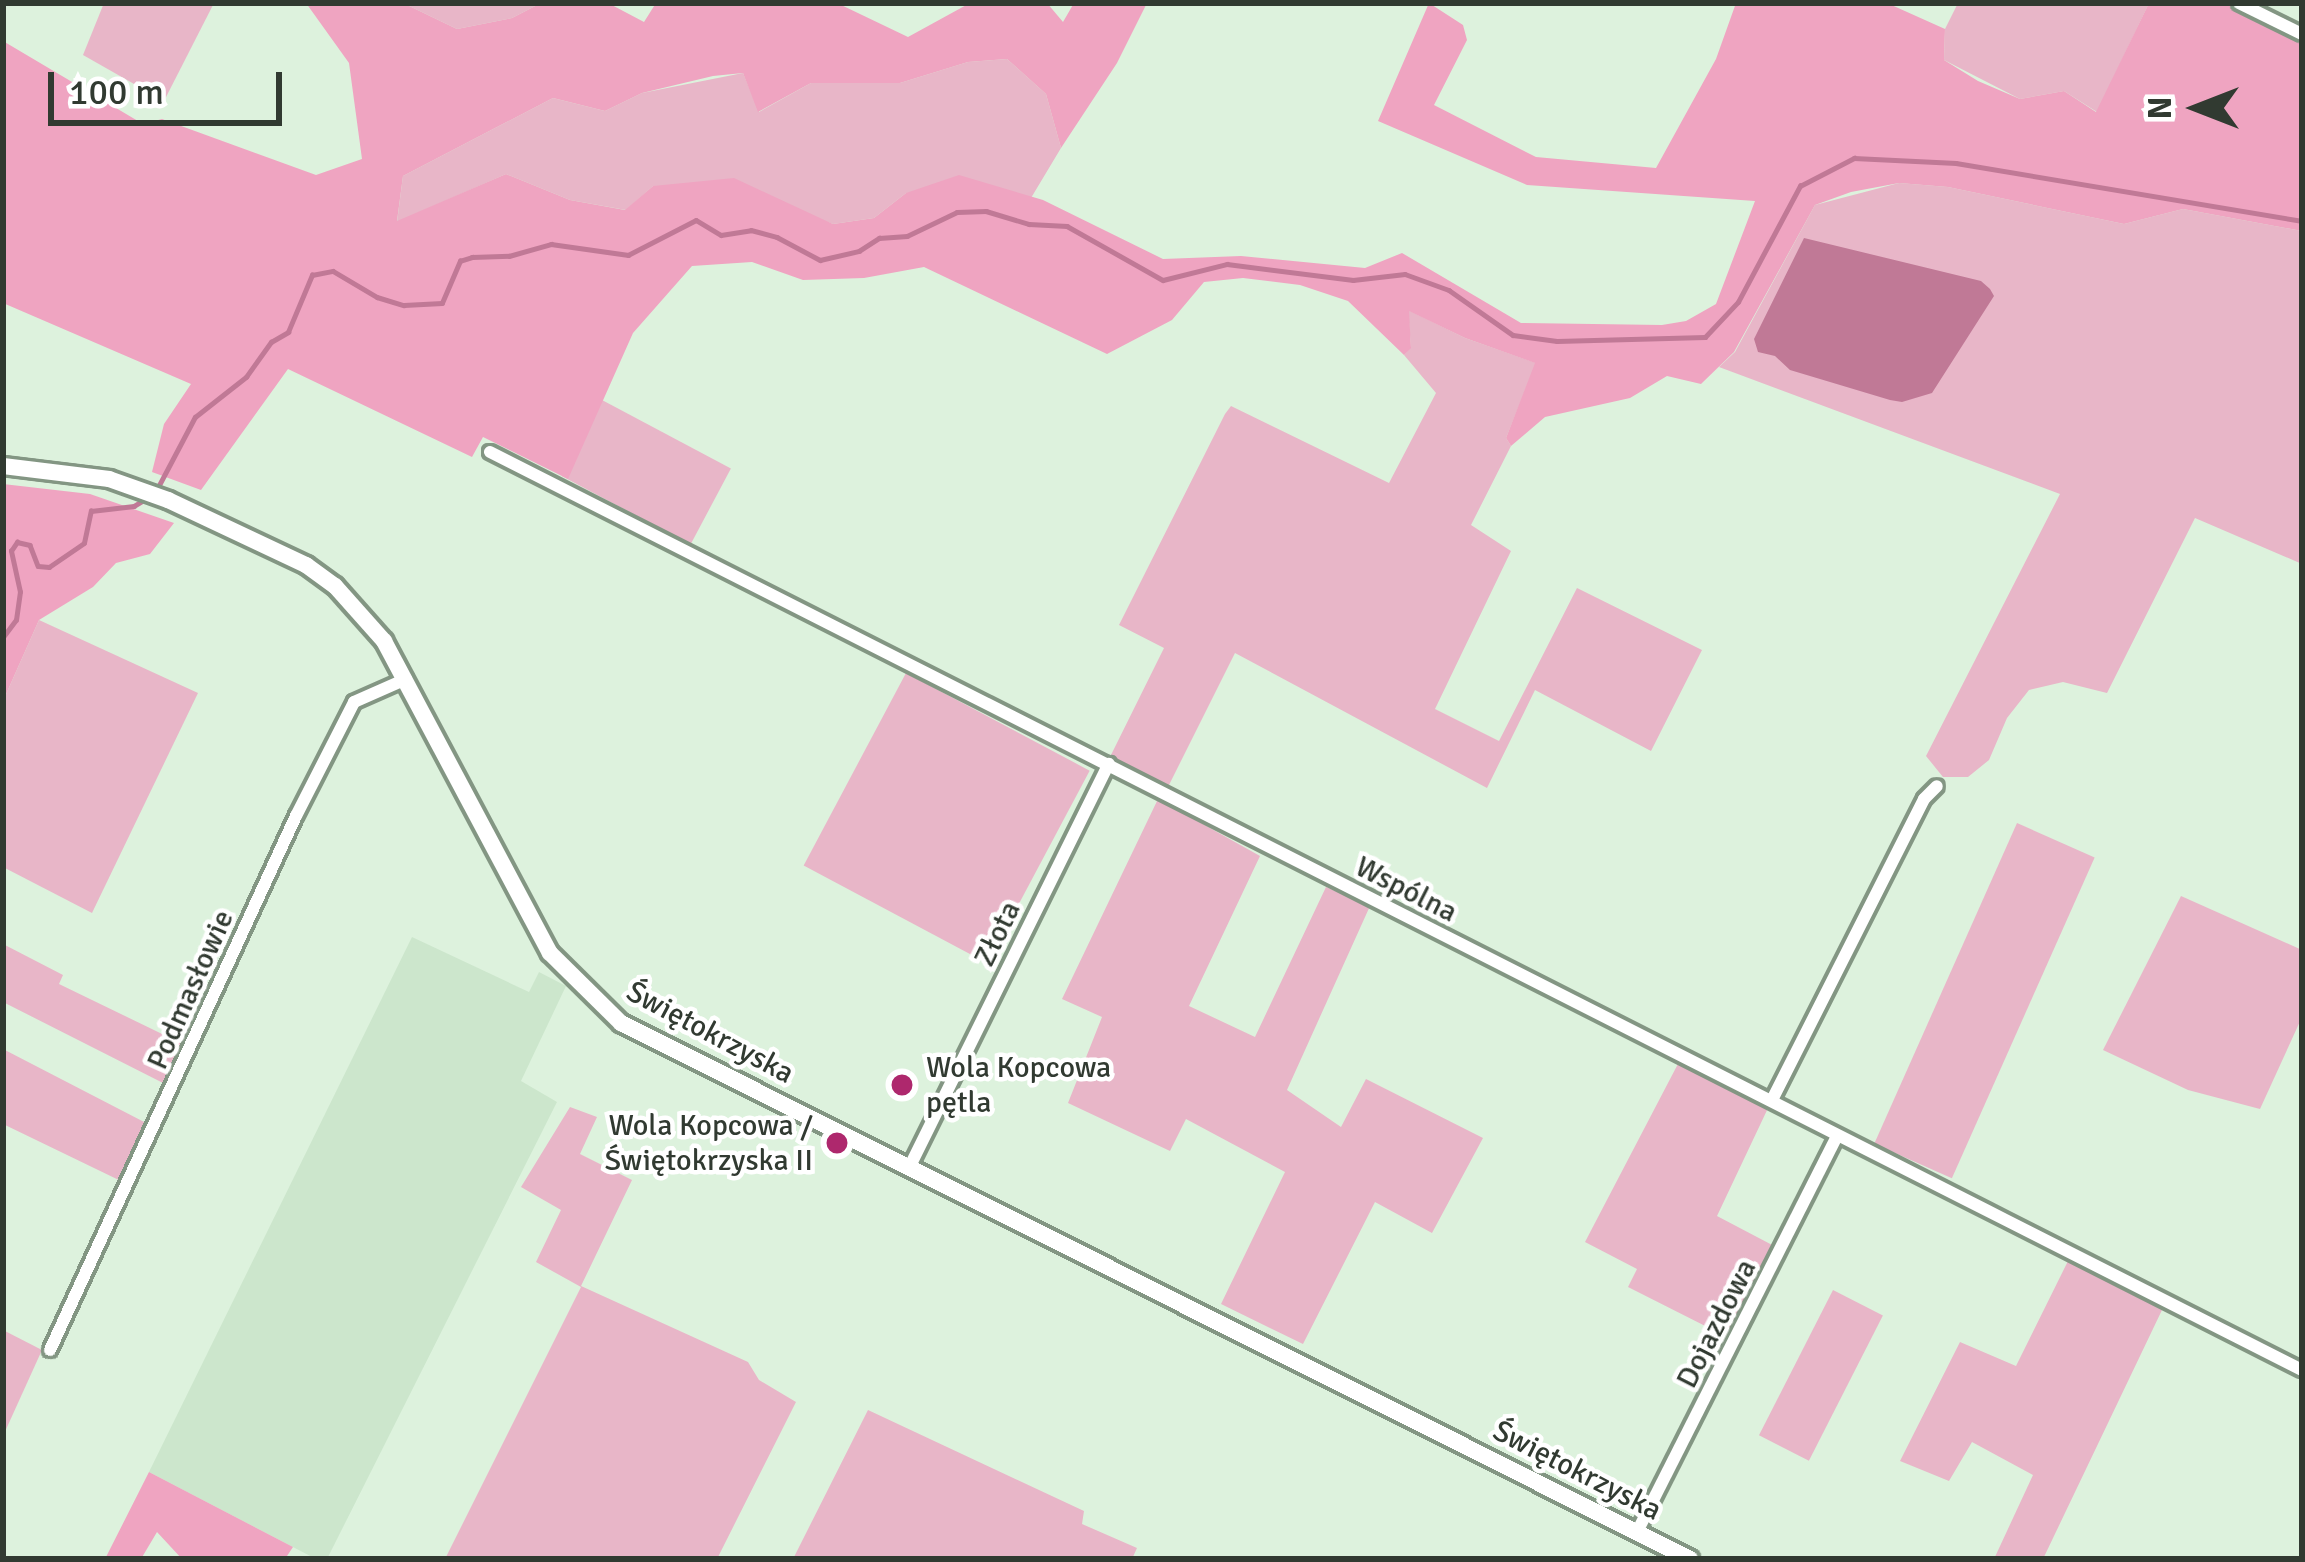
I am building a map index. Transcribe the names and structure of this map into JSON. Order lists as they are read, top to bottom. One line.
{"streets":{"street":["Wspólna","Złota","Podmasłowie","Świętokrzyska","Dojazdowa"]},"crossings":[["Wspólna","Złota"],["Wspólna","Dojazdowa"],["Złota","Świętokrzyska"],["Podmasłowie","Świętokrzyska"],["Świętokrzyska","Dojazdowa"]],"places":["Wola Kopcowa pętla","Wola Kopcowa / Świętokrzyska II"],"scale_bar":"100 m","north":"left"}
